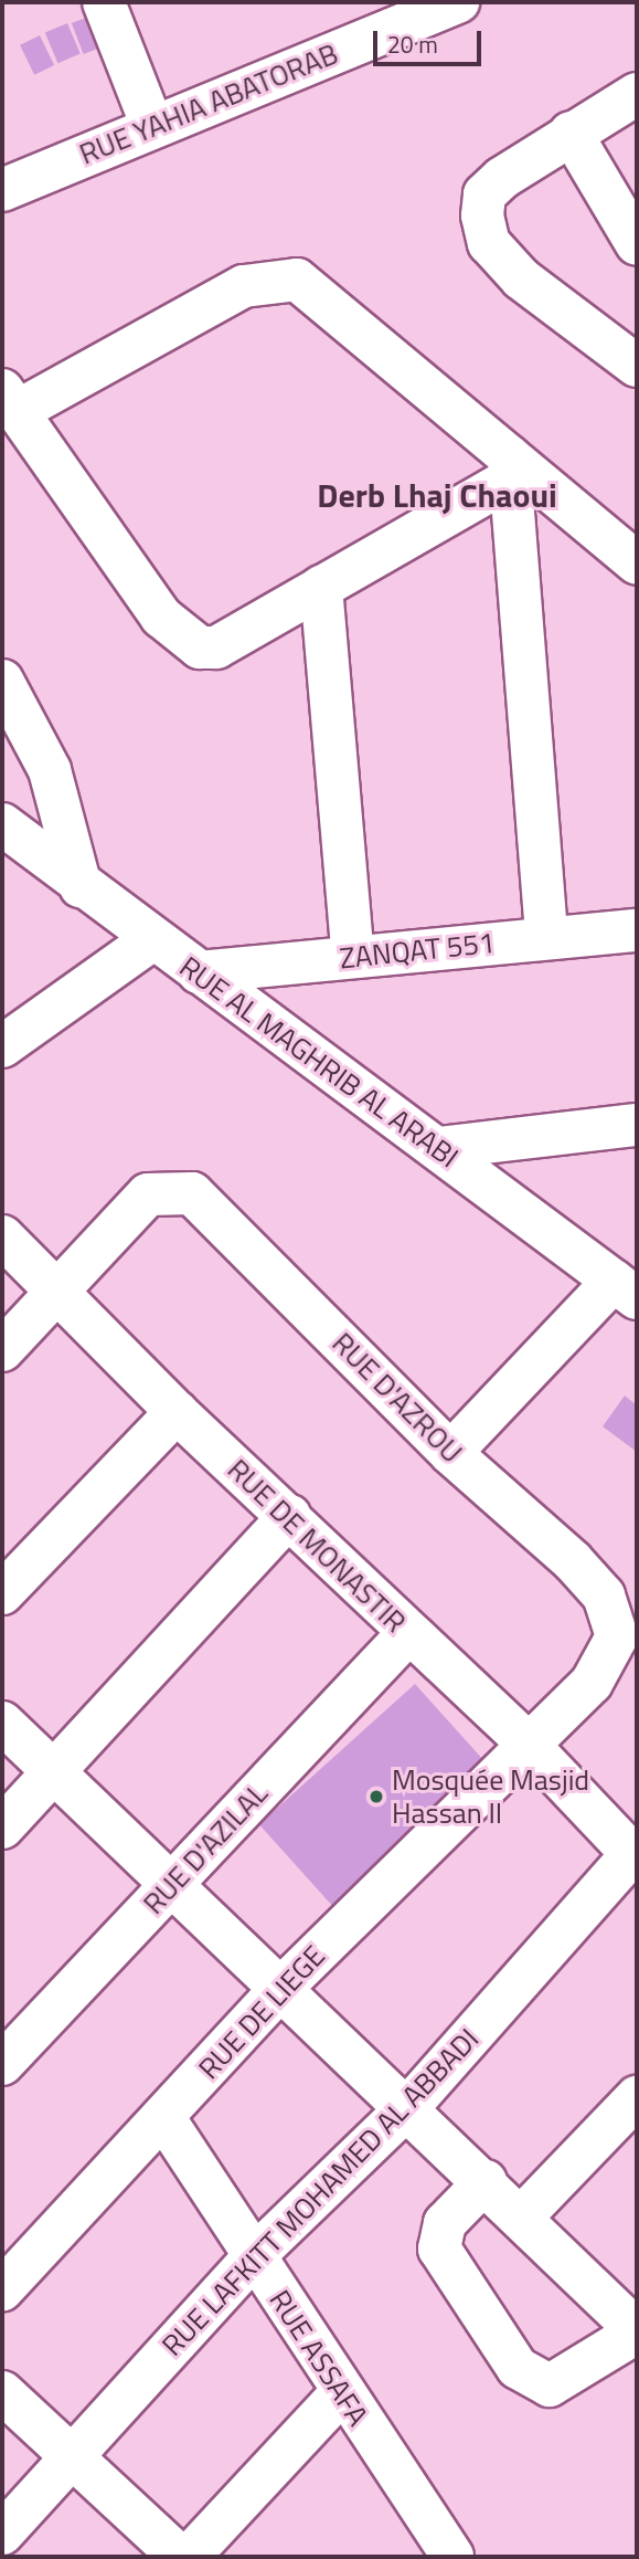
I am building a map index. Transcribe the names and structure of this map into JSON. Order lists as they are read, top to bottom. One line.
{"streets":{"street":["RUE YAHIA ABATORAB","ZANQAT 551","RUE AL MAGHRIB AL ARABI","RUE D'AZROU","RUE DE MONASTIR","RUE D'AZILAL","RUE DE LIEGE","RUE LAFKITT MOHAMED AL ABBADI","RUE ASSAFA"]},"crossings":[["ZANQAT 551","RUE AL MAGHRIB AL ARABI"],["RUE D'AZROU","RUE DE MONASTIR"],["RUE D'AZROU","RUE DE LIEGE"],["RUE DE MONASTIR","RUE D'AZILAL"],["RUE DE MONASTIR","RUE DE LIEGE"],["RUE DE MONASTIR","RUE LAFKITT MOHAMED AL ABBADI"],["RUE DE LIEGE","RUE ASSAFA"],["RUE LAFKITT MOHAMED AL ABBADI","RUE ASSAFA"]],"districts":["Derb Lhaj Chaoui"],"places":["Mosquée Masjid Hassan II"],"scale_bar":"20 m"}
